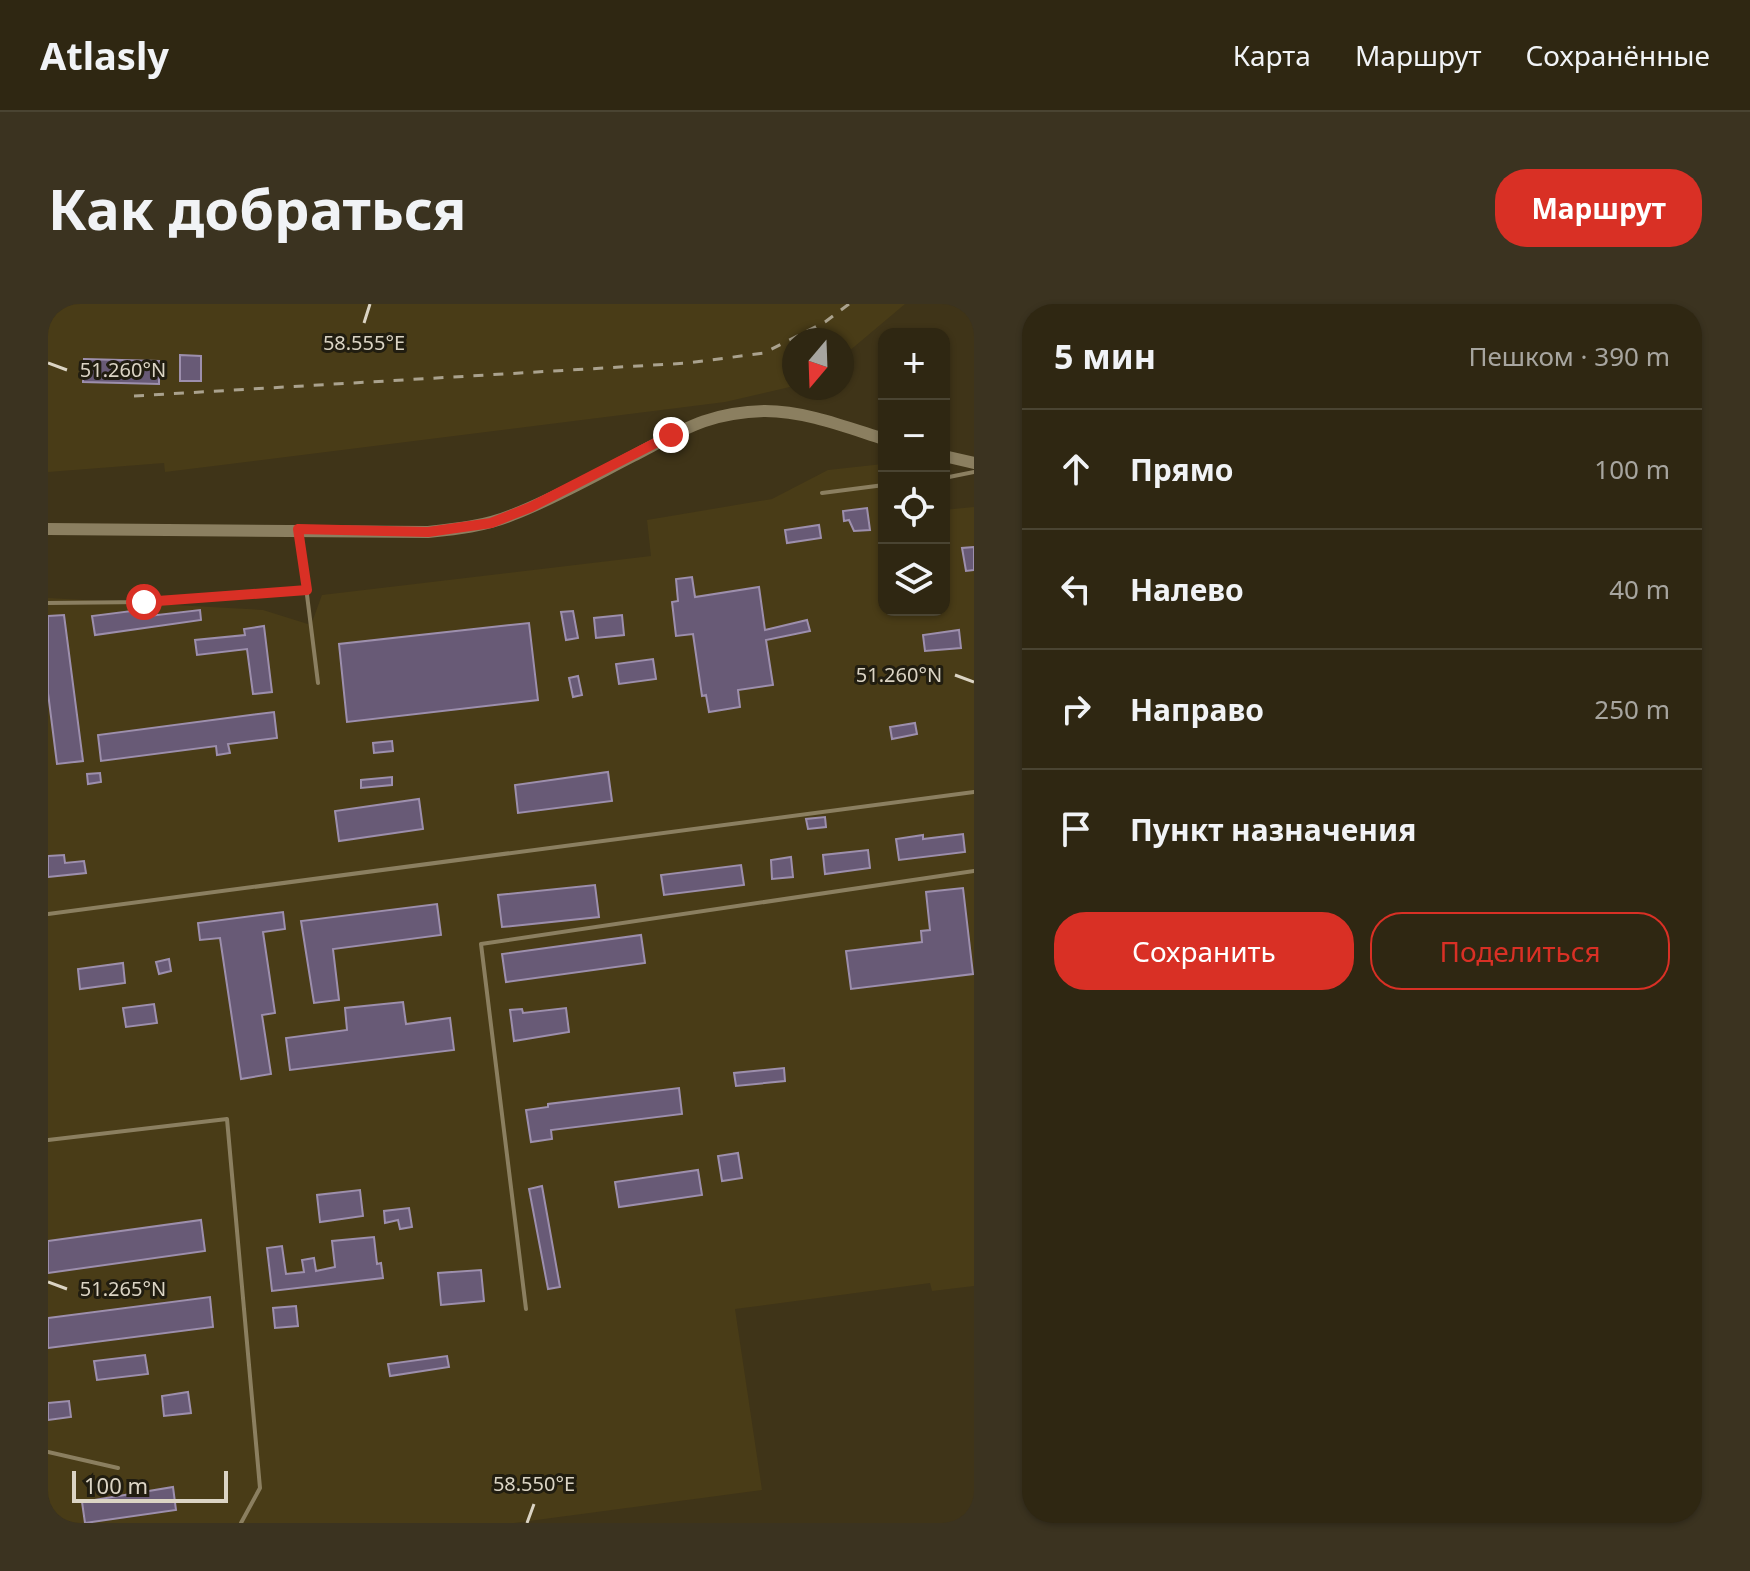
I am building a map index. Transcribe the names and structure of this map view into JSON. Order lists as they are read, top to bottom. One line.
{"scale_bar":"100 m","north":"bottom","page":{"header":"Atlasly","nav":["Карта","Маршрут","Сохранённые"],"buttons":["Маршрут",["Сохранить","Поделиться"]],"title":"Как добраться","heading":["5 мин","Пешком · 390 m"],"map_buttons":["+","−"],"list":[["Прямо","100 m"],["Налево","40 m"],["Направо","250 m"],"Пункт назначения"],"scale":"100 m"},"coordinates":["58.555°E","51.260°N","51.265°N","58.550°E"]}
